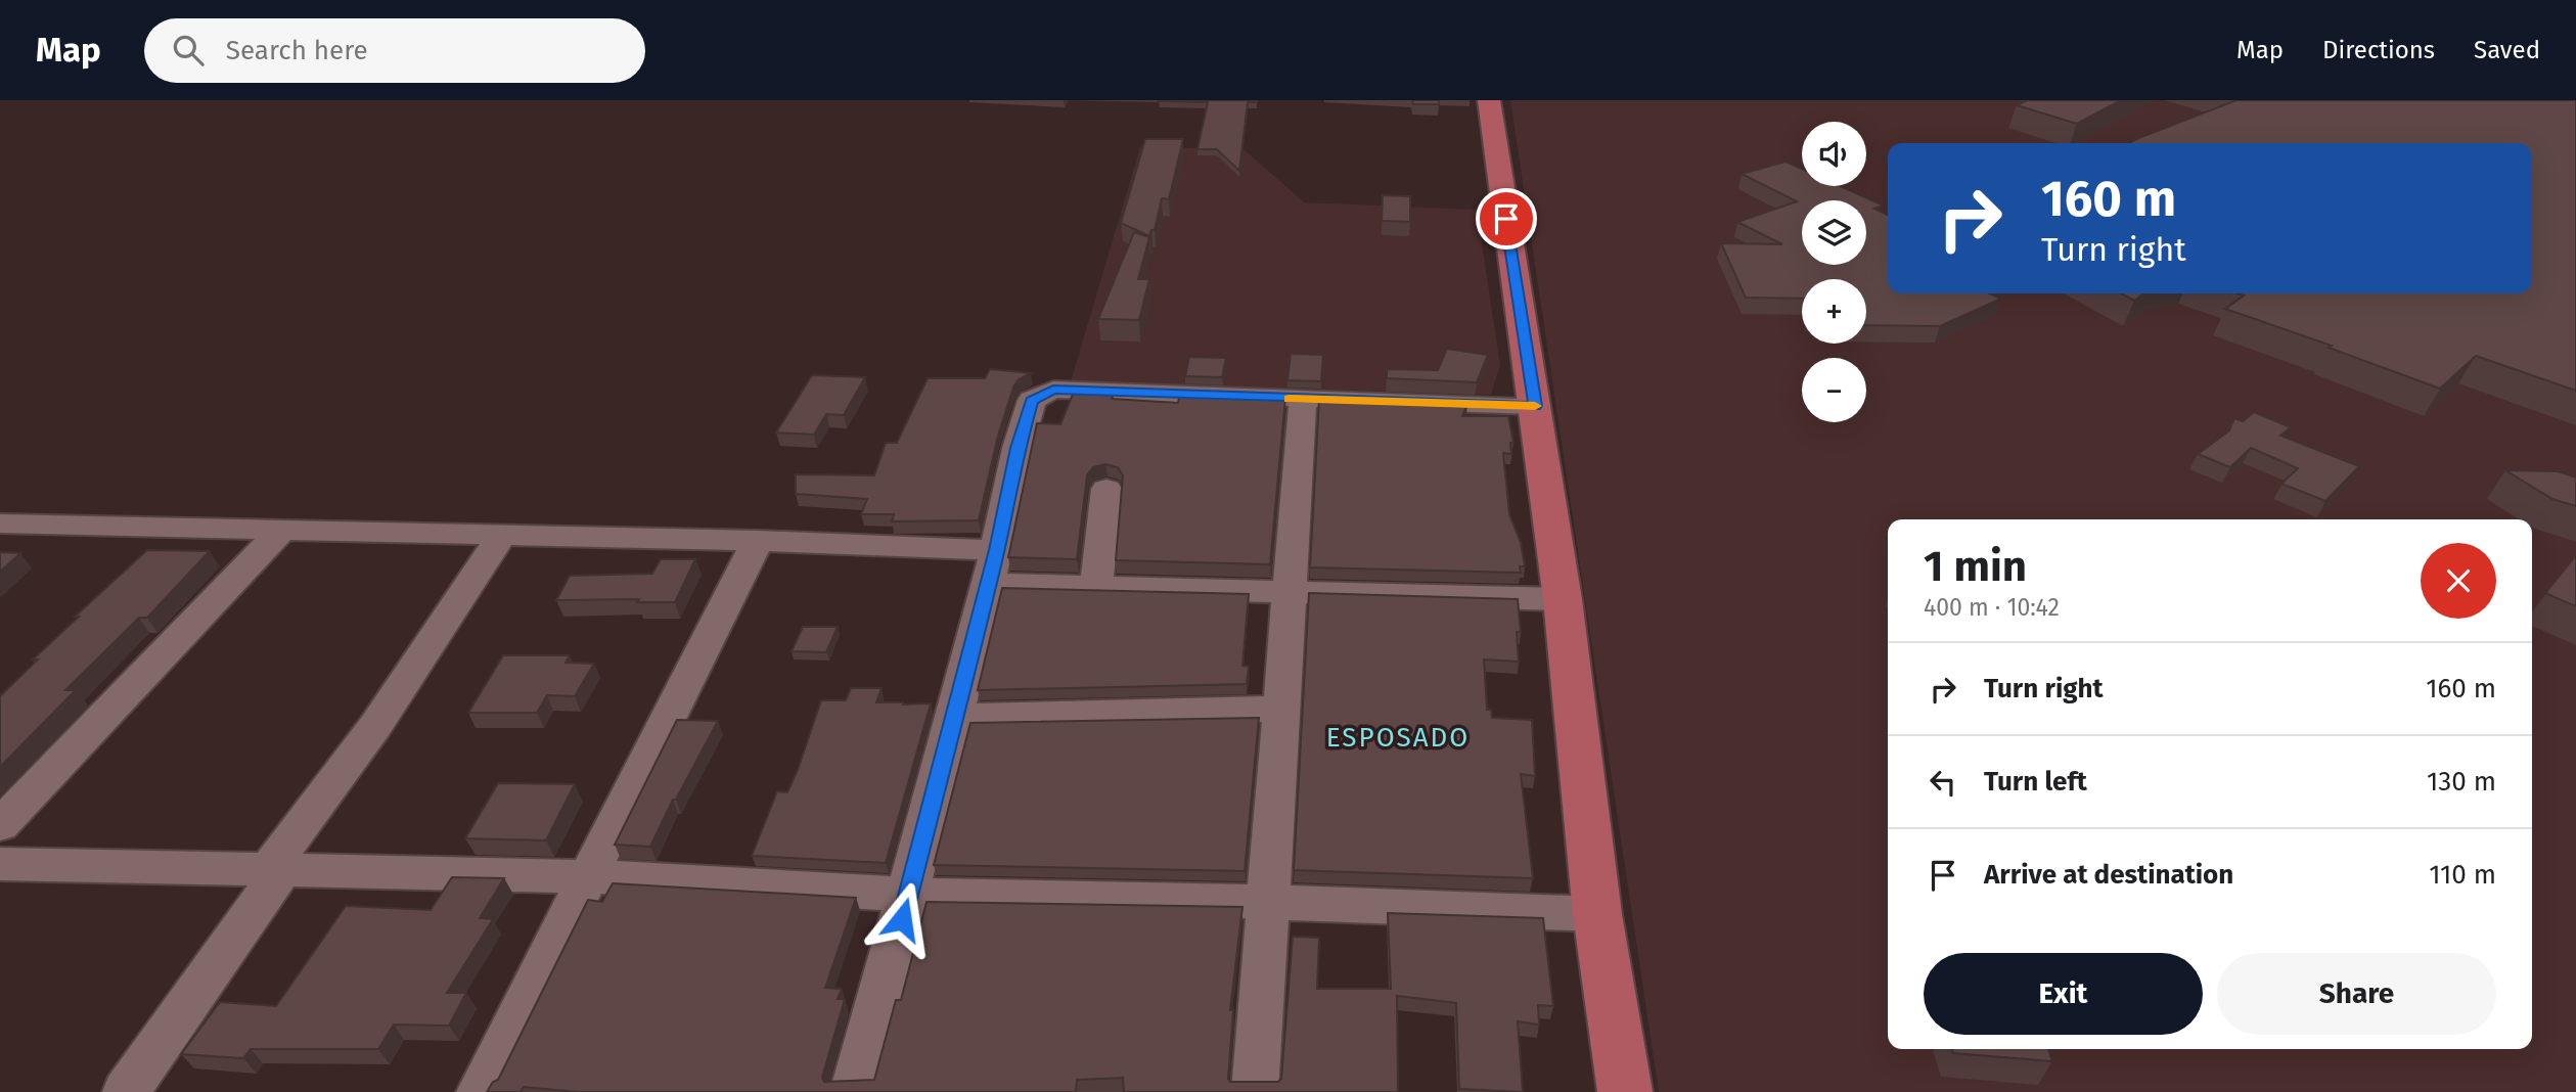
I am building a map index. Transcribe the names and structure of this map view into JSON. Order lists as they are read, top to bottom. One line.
{"districts":["ESPOSADO"],"page":{"header":"Map","search":"Search here","nav":["Map","Directions","Saved"],"map_buttons":["+","−"],"turn":["160 m","Turn right"],"heading":["1 min","400 m · 10:42"],"list":[{"name":"Turn right","value":"160 m"},{"name":"Turn left","value":"130 m"},{"name":"Arrive at destination","value":"110 m"}],"buttons":["Exit","Share"]}}
